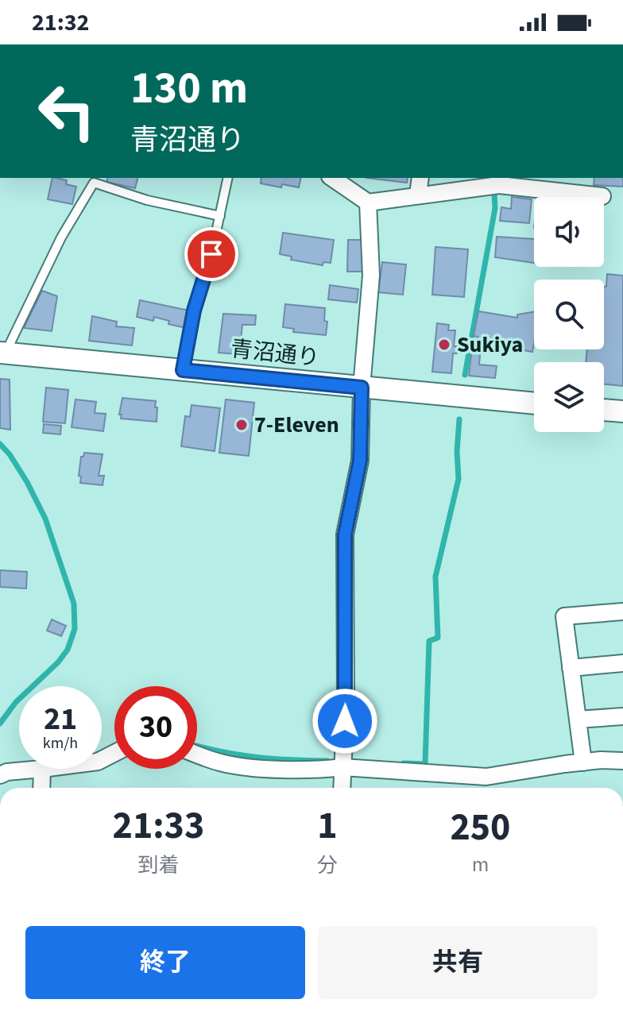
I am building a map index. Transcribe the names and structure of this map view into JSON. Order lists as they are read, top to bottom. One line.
{"streets":{"street":["青沼通り"]},"places":["Sukiya","7-Eleven"],"page":{"status":"21:32","turn":["130 m","青沼通り"],"speed":"21 km/h","limit":"30","eta":["21:33","到着","1","分","250","m"],"buttons":["終了","共有"]}}
